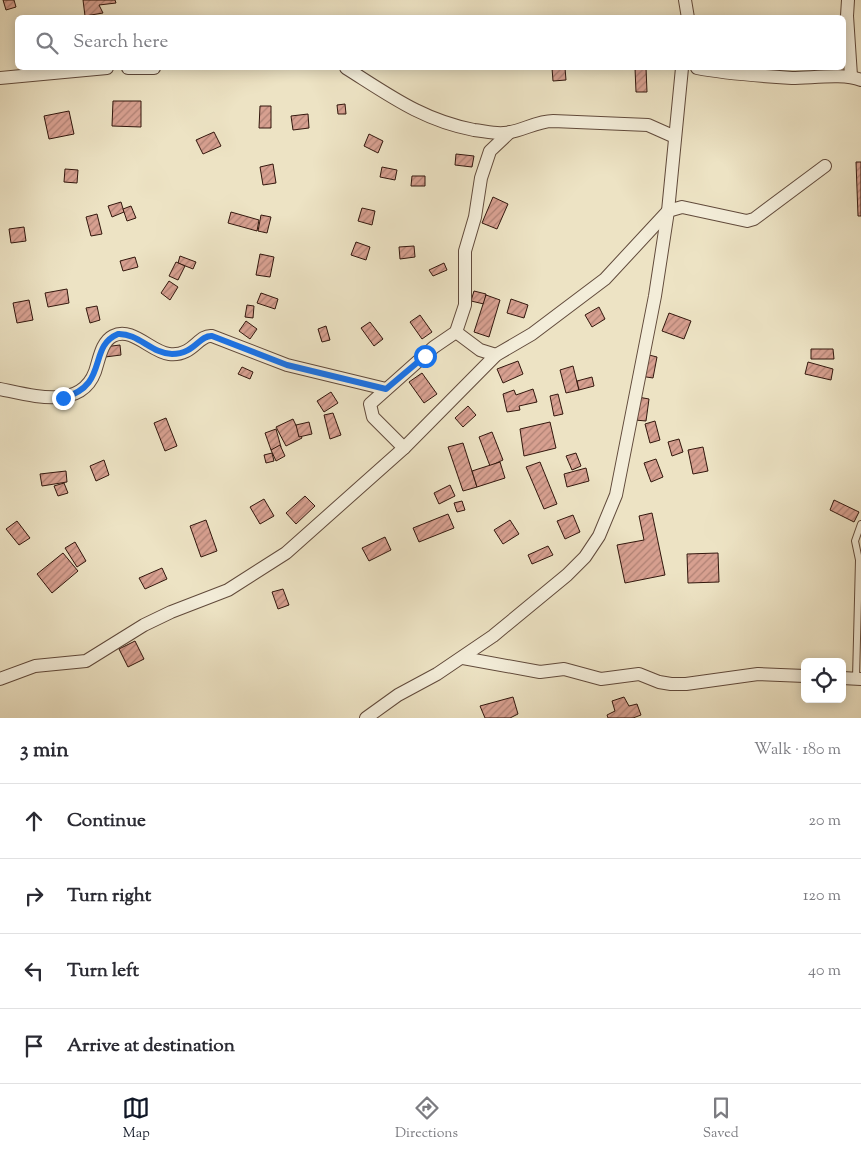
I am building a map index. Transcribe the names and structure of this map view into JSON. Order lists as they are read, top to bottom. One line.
{"page":{"search":"Search here","heading":["3 min","Walk · 180 m"],"list":[["Continue","20 m"],["Turn right","120 m"],["Turn left","40 m"],"Arrive at destination"],"nav":["Map","Directions","Saved"]}}
